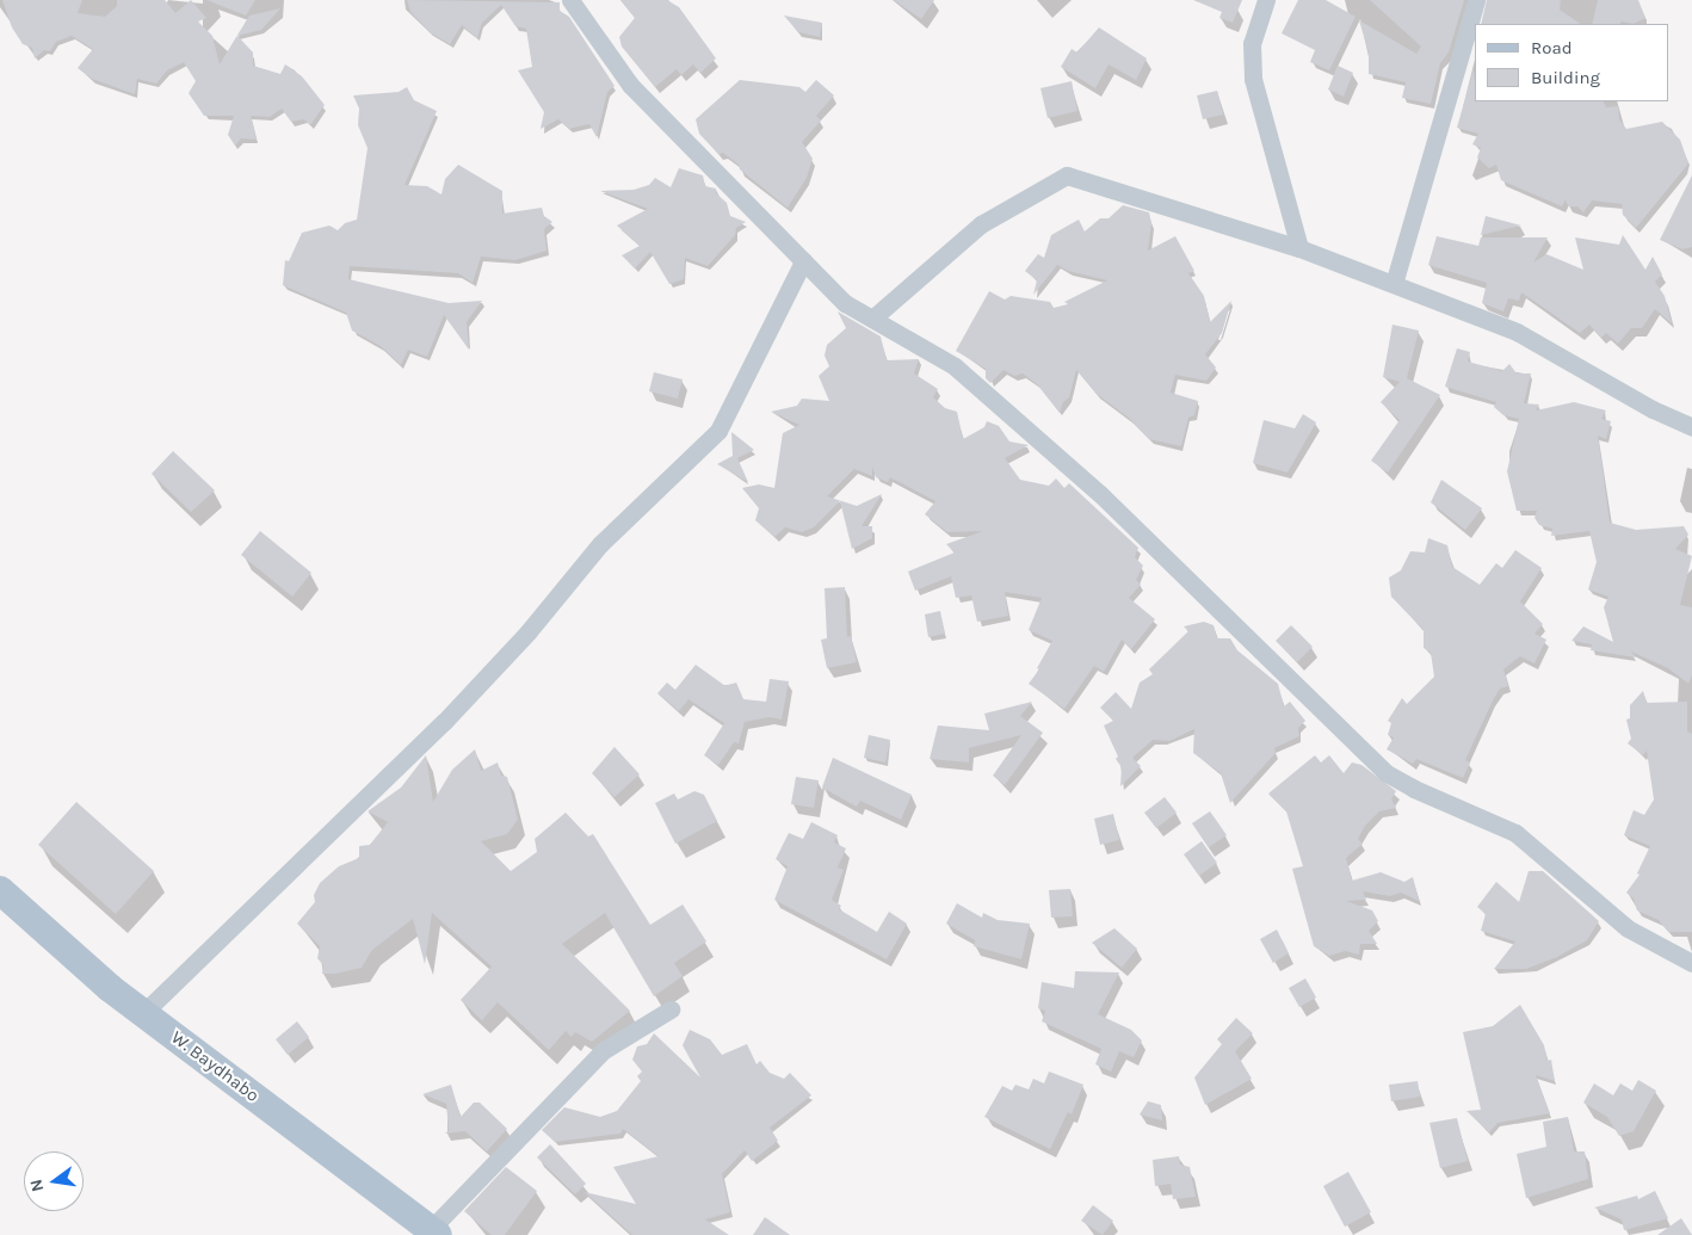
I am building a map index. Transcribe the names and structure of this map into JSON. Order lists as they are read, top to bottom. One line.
{"streets":{"main road":["W. Baydhabo"]},"legend":["Road","Building"],"north":"left"}
